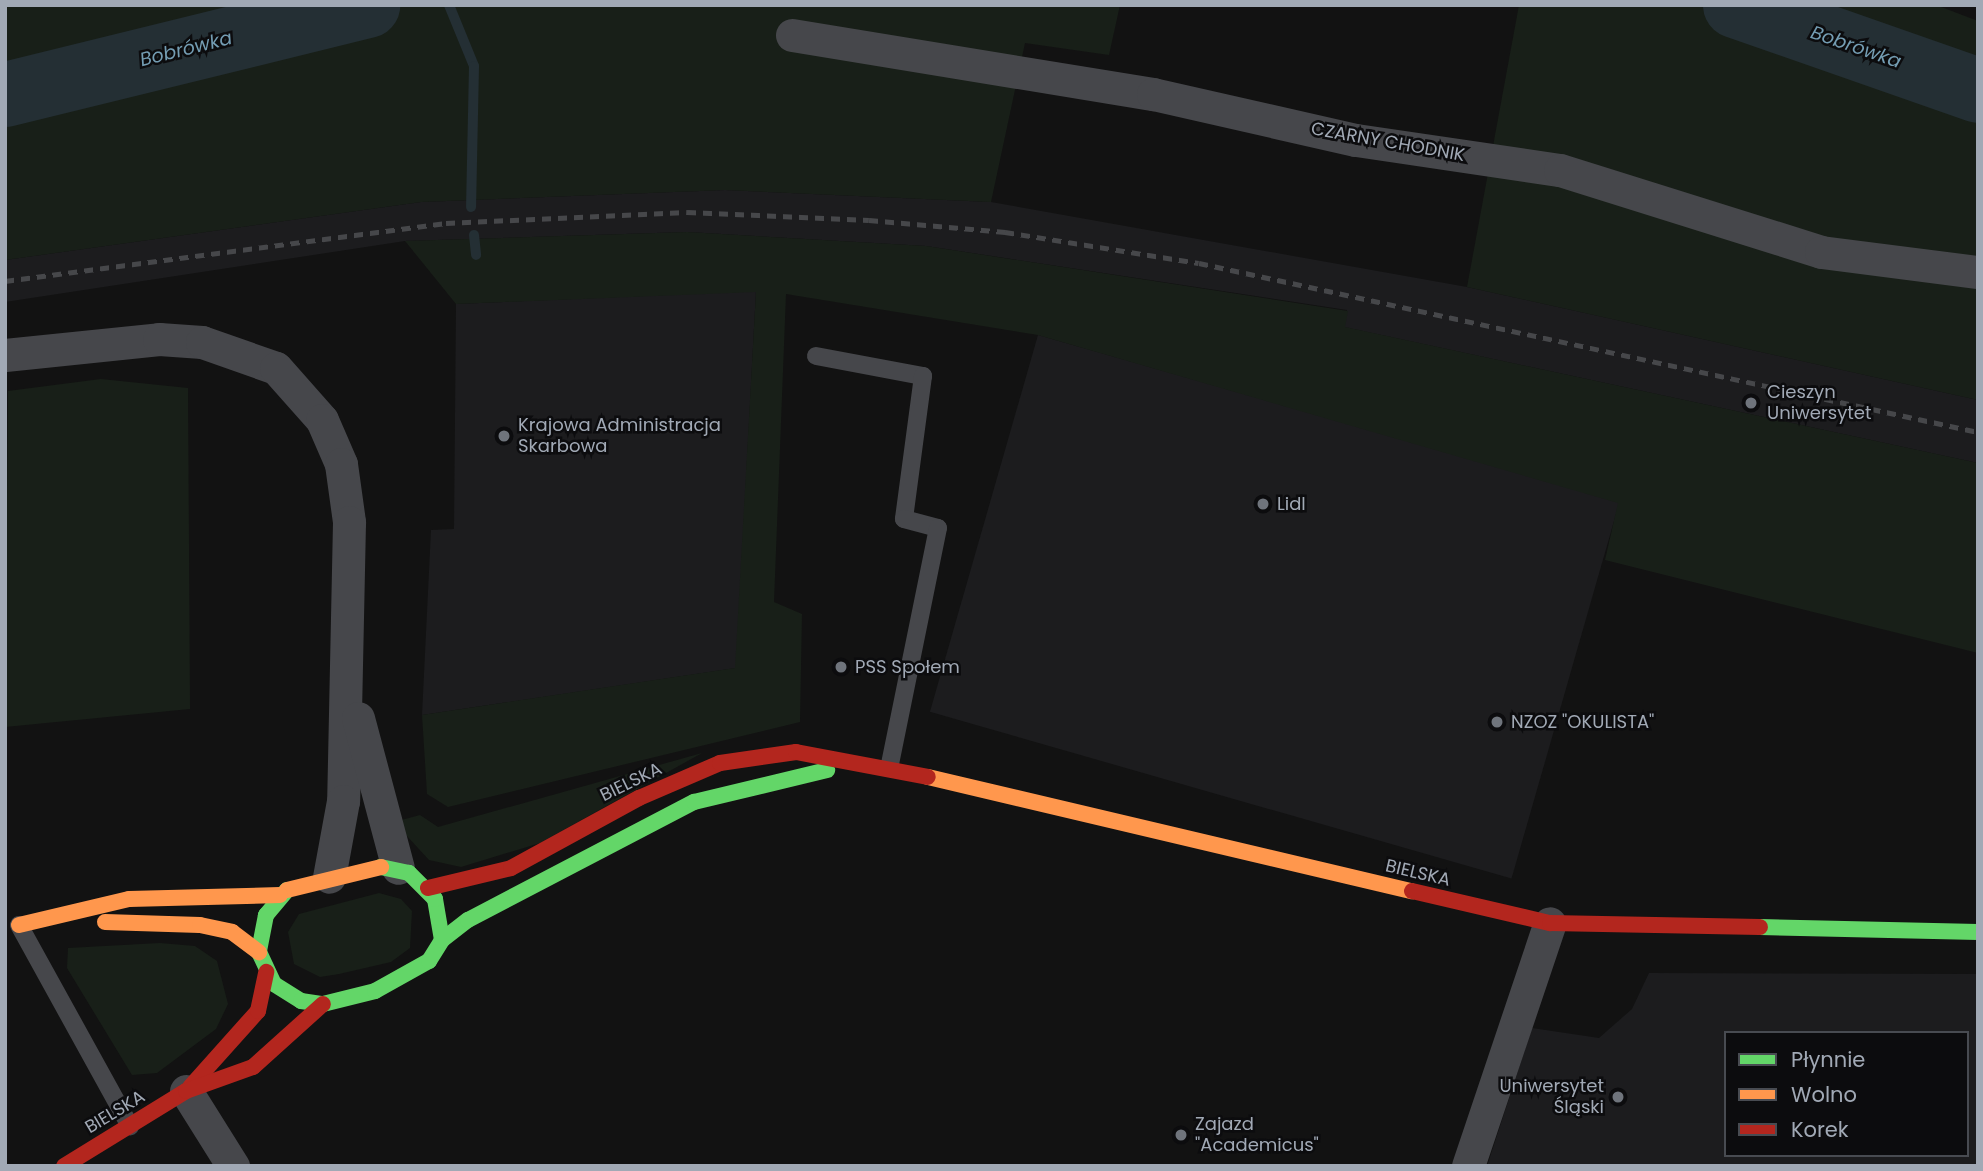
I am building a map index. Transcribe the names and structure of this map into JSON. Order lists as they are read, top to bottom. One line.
{"streets":{"street":["CZARNY CHODNIK","BIELSKA"]},"water":["Bobrówka"],"places":["Cieszyn Uniwersytet","Krajowa Administracja Skarbowa","Lidl","PSS Społem","NZOZ \"OKULISTA\"","Uniwersytet Śląski","Zajazd \"Academicus\""],"legend":["Płynnie","Wolno","Korek"]}
